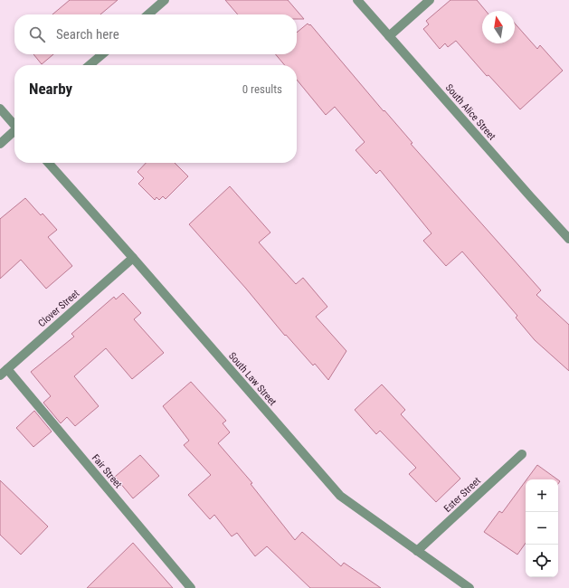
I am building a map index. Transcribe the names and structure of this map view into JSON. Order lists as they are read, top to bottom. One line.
{"streets":{"street":["South Alice Street","Clover Street","South Law Street","Fair Street","Ester Street"]},"crossings":[["Clover Street","South Law Street"],["Clover Street","Fair Street"],["South Law Street","Ester Street"]],"north":"top","page":{"search":"Search here","heading":["Nearby","0 results"],"map_buttons":["+","−"]}}
